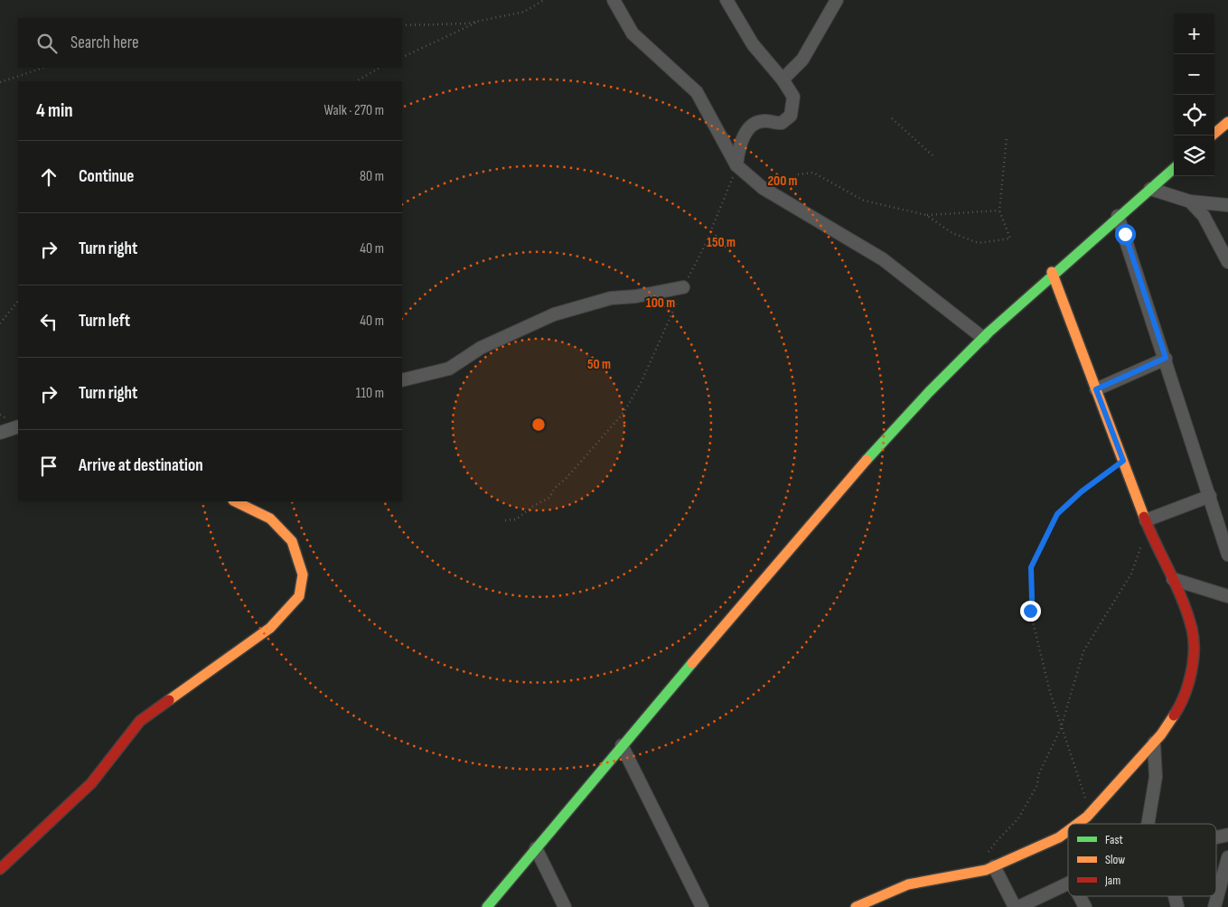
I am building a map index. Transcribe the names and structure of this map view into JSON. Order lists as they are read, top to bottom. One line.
{"legend":["Fast","Slow","Jam"],"page":{"map_buttons":["+","−"],"search":"Search here","heading":["4 min","Walk · 270 m"],"list":[["Continue","80 m"],["Turn right","40 m"],["Turn left","40 m"],["Turn right","110 m"],"Arrive at destination"]},"rings":["200 m","150 m","100 m","50 m"]}
